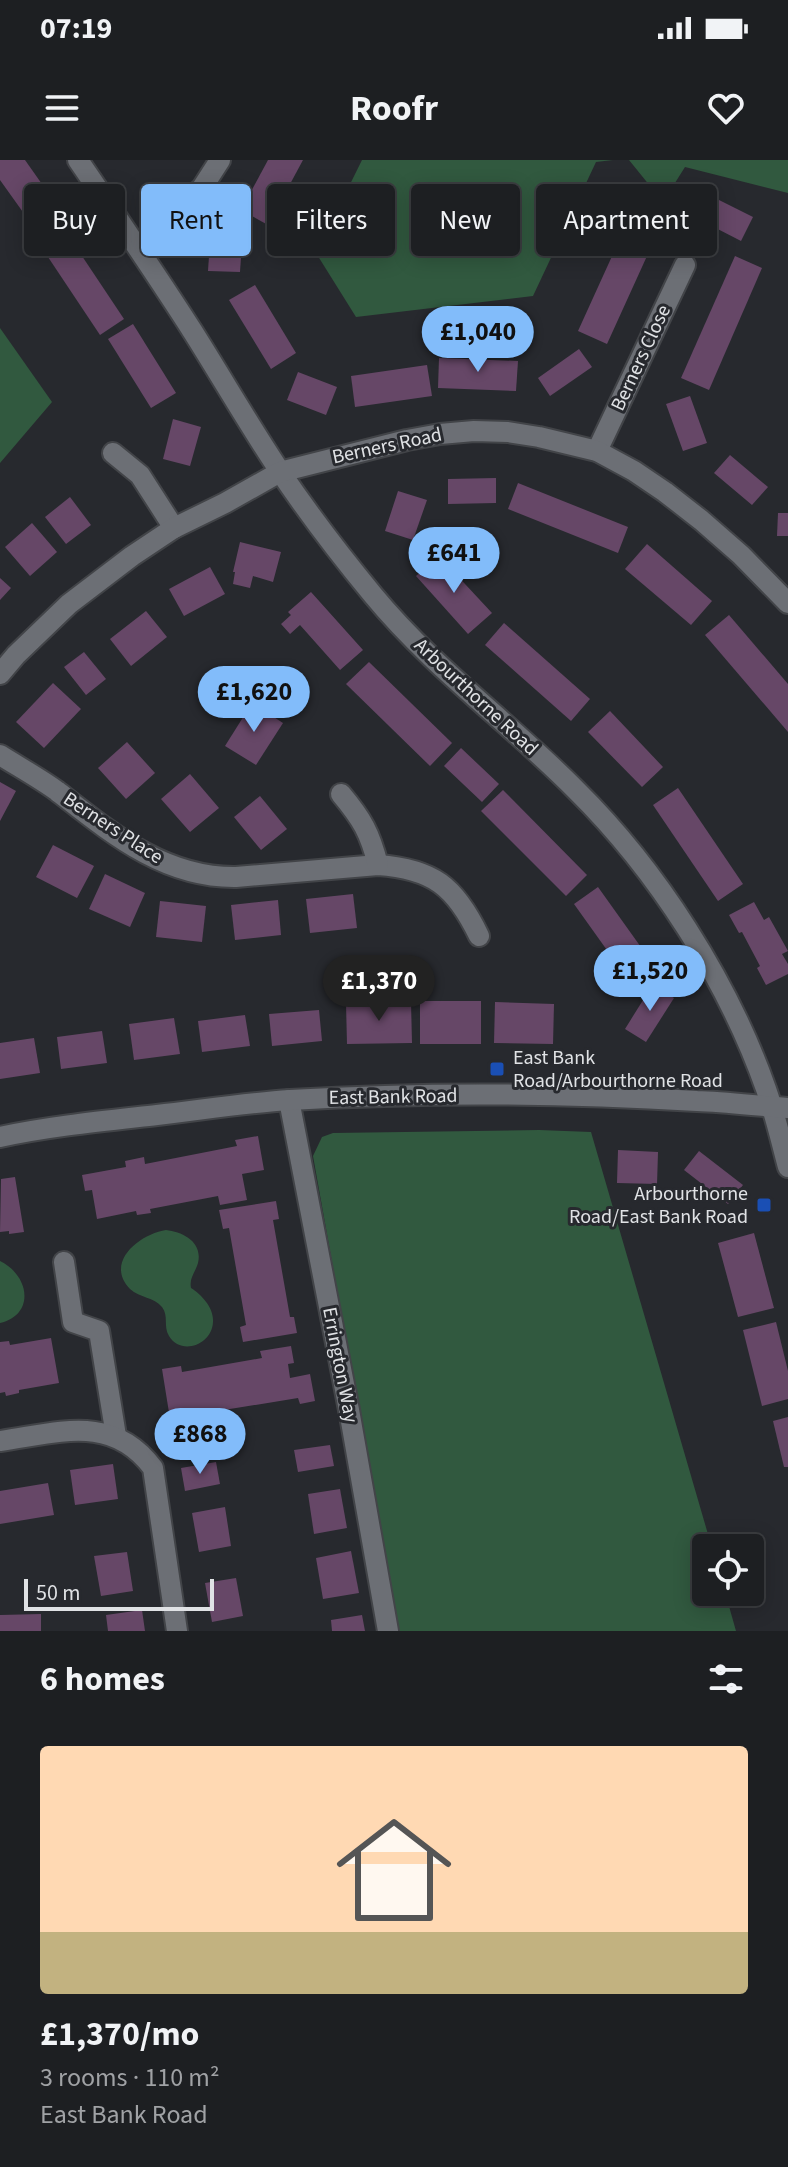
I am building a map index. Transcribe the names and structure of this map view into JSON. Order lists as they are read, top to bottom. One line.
{"streets":{"street":["Berners Close","Berners Road","Arbourthorne Road","Berners Place","East Bank Road","Errington Way"]},"crossings":[["Berners Close","Berners Road"],["Berners Road","Arbourthorne Road"],["Arbourthorne Road","East Bank Road"],["East Bank Road","Errington Way"]],"places":{"transit":["East Bank Road/Arbourthorne Road","Arbourthorne Road/East Bank Road"]},"scale_bar":"50 m","page":{"status":"07:19","header":"Roofr","chip":["Buy","Rent","Filters","New","Apartment"],"price":["£1,040","£641","£1,620","£1,520","£1,370","£868"],"scale":"50 m","heading":"6 homes","list":[{"name":"£1,370/mo","note":"3 rooms · 110 m² · East Bank Road"}]}}
